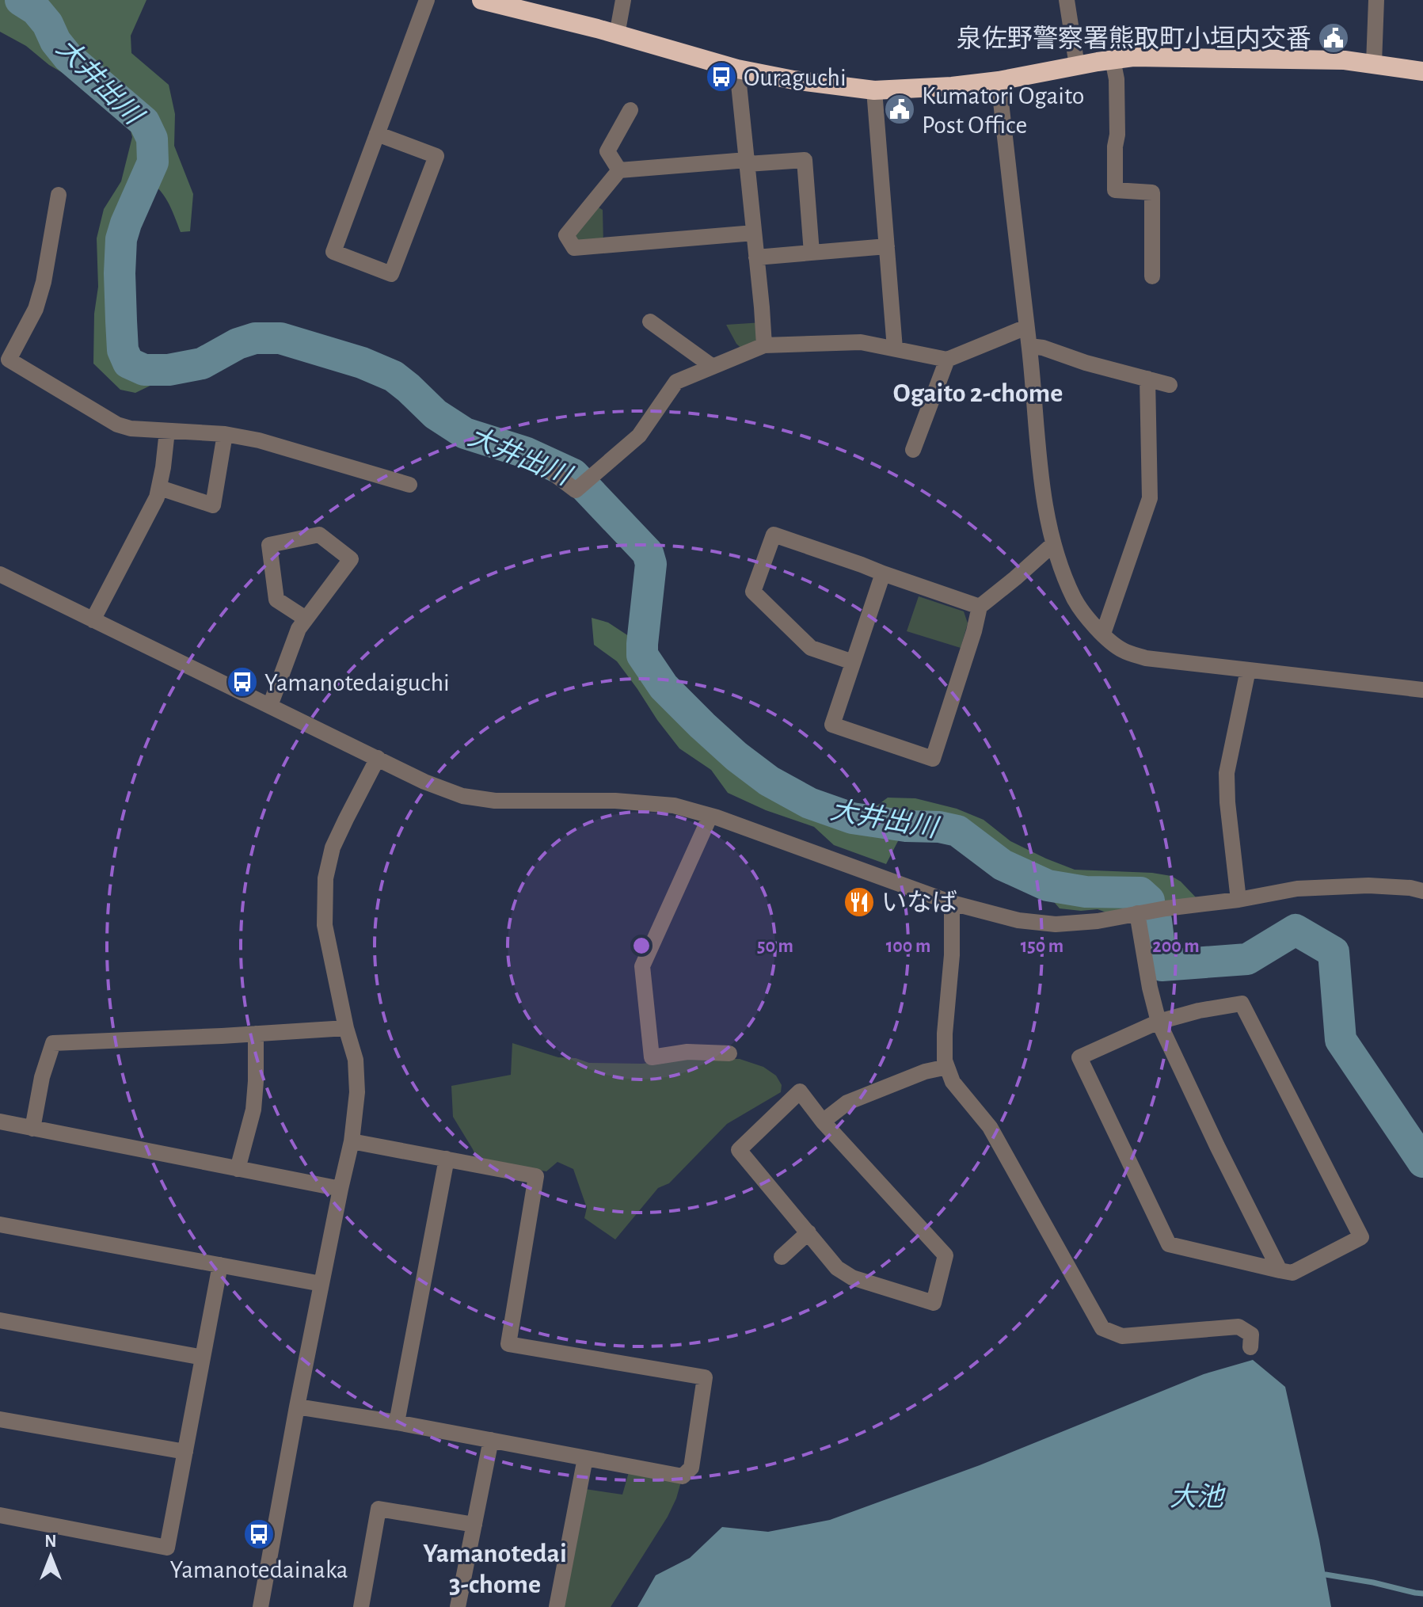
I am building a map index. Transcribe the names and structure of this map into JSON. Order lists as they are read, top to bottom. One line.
{"districts":["Ogaito 2-chome","Yamanotedai 3-chome"],"water":["大井出川","大池"],"places":{"public building":["泉佐野警察署熊取町小垣内交番","Kumatori Ogaito Post Office"],"bus stop":["Ouraguchi","Yamanotedaiguchi","Yamanotedainaka"],"restaurant":["いなば"]},"north":"top","rings":["50 m","100 m","150 m","200 m"]}
